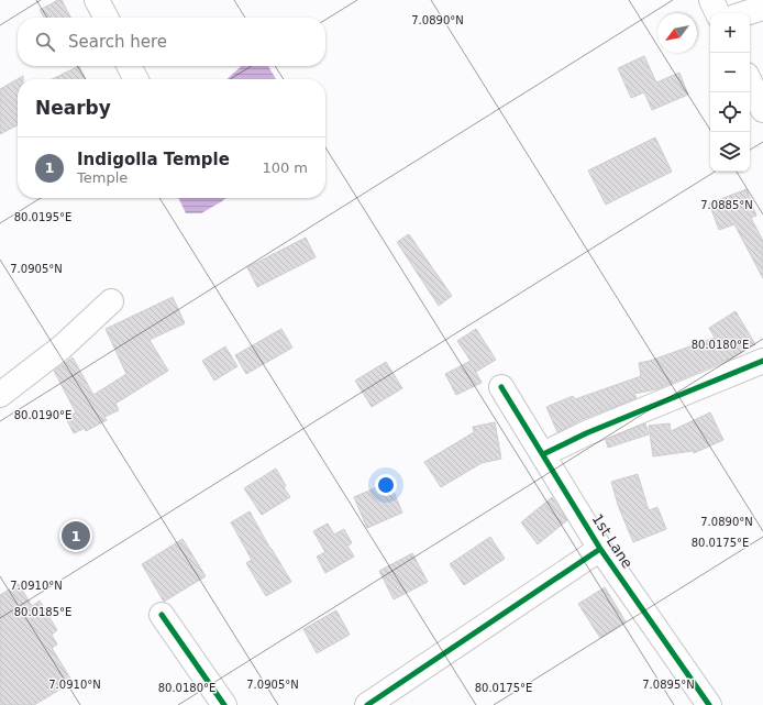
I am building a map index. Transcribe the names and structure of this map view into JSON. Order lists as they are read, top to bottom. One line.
{"streets":{"street":["1st Lane"]},"north":"bottom left","page":{"map_buttons":["+","−"],"search":"Search here","heading":"Nearby","list":[{"mark":"1","name":"Indigolla Temple","note":"Temple","value":"100 m"}],"pins":"1"},"coordinates":["7.0890°N","7.0885°N","80.0195°E","7.0905°N","80.0180°E","80.0190°E","80.0175°E","7.0910°N","80.0185°E","7.0895°N"]}
